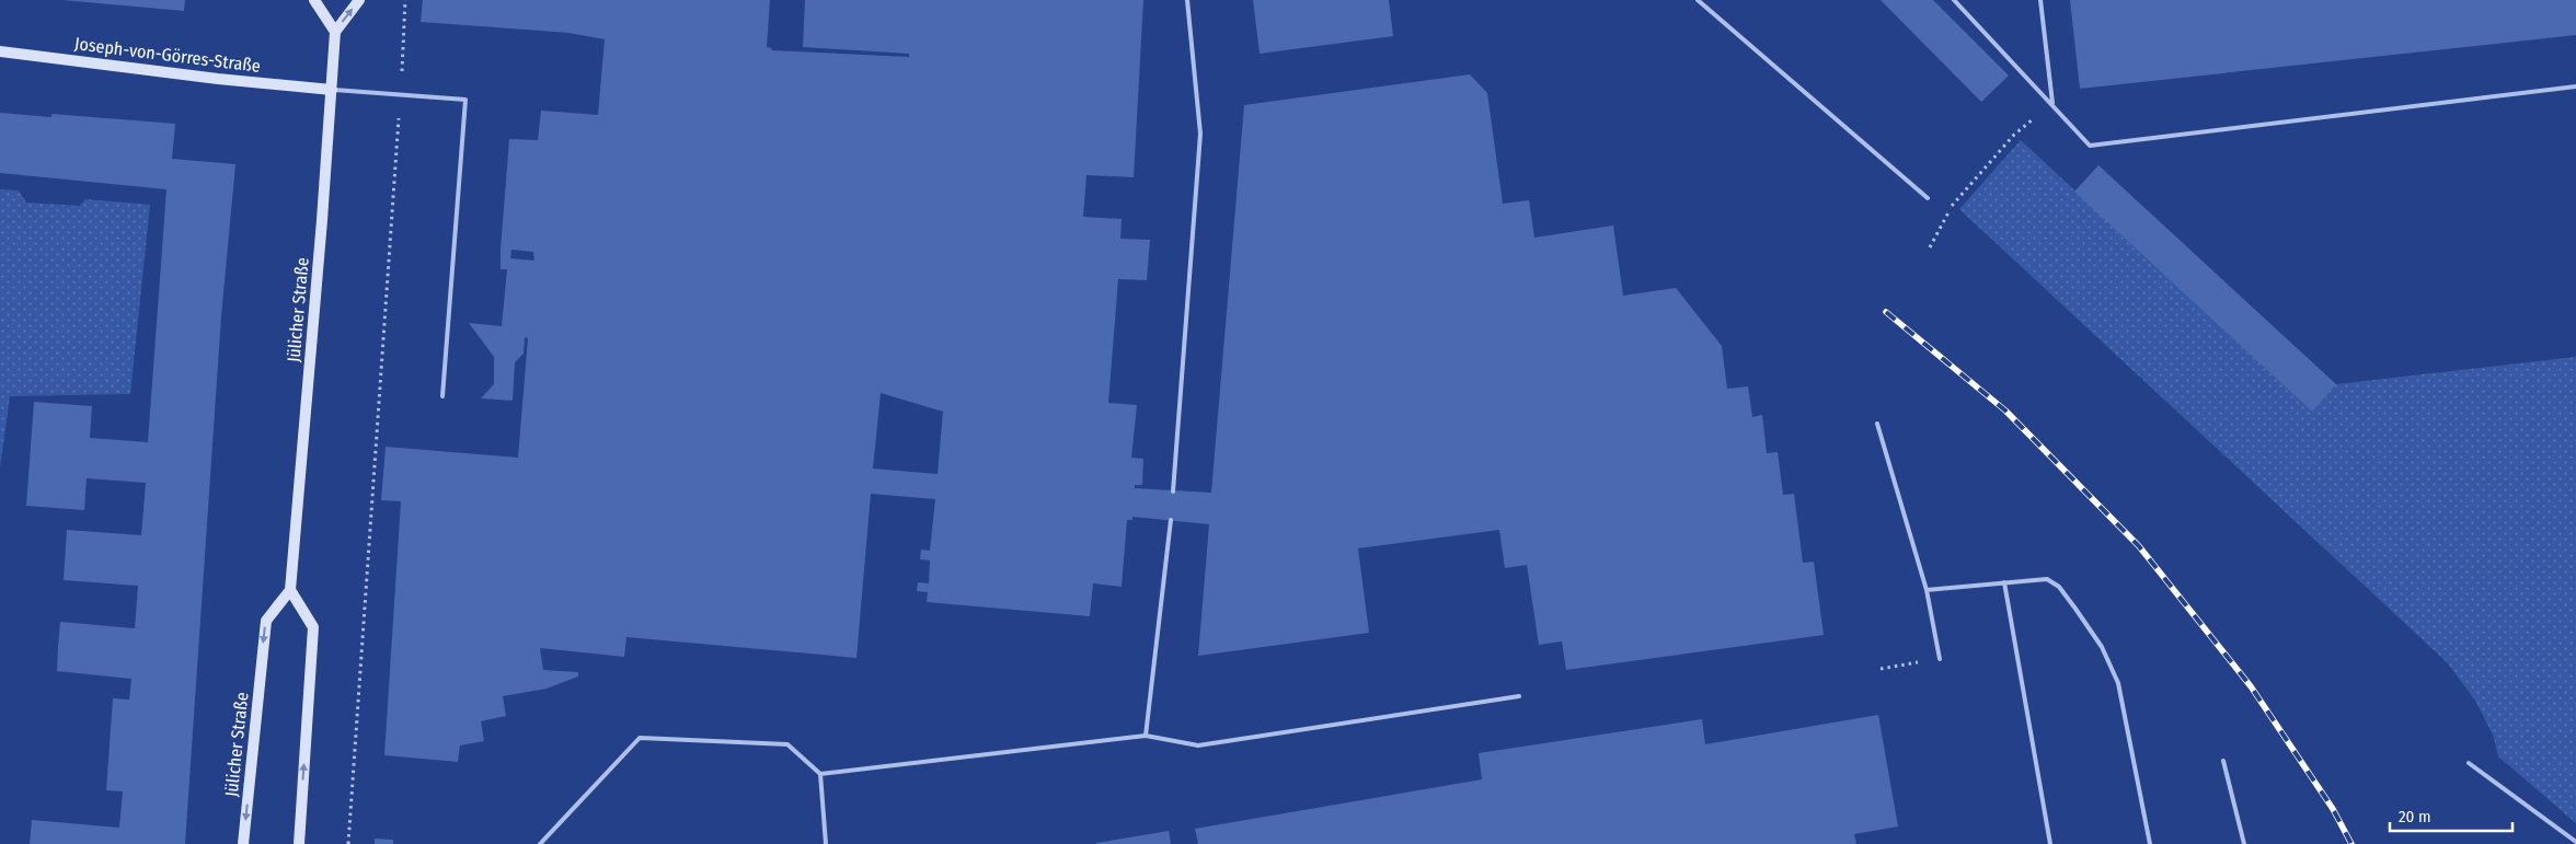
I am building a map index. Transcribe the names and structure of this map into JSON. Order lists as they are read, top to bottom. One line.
{"streets":{"main road":["Joseph-von-Görres-Straße","Jülicher Straße"]},"crossings":[["Joseph-von-Görres-Straße","Jülicher Straße"]],"scale_bar":"20 m"}
